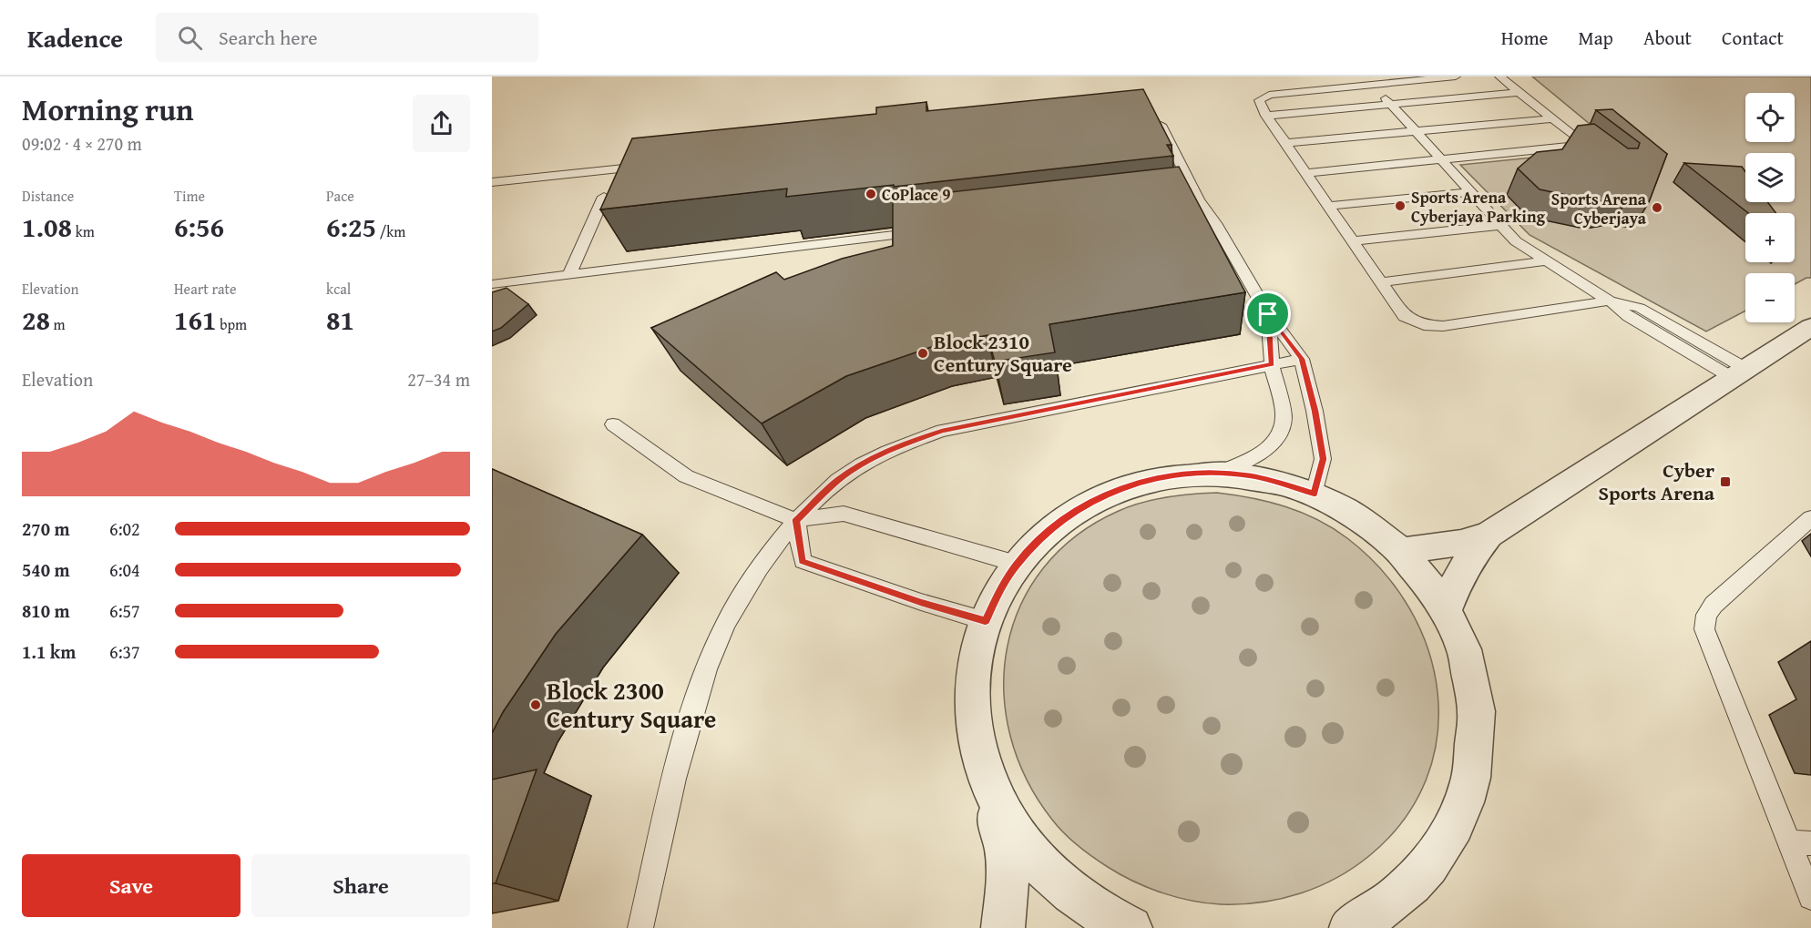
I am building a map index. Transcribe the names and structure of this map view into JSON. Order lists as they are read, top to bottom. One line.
{"places":{"other":["CoPlace 9","Sports Arena Cyberjaya Parking","Sports Arena Cyberjaya","Block 2310 Century Square","Block 2300 Century Square"],"transit":["Cyber Sports Arena"]},"page":{"header":"Kadence","search":"Search here","nav":["Home","Map","About","Contact"],"heading":["Morning run","09:02 · 4 × 270 m"],"map_buttons":["+","−"],"stats":[["Distance","1.08 km"],["Time","6:56"],["Pace","6:25 /km"],["Elevation","28 m"],["Heart rate","161 bpm"],["kcal","81"]],"chart":["Elevation","27–34 m"],"list":[{"name":"270 m","note":"6:02"},{"name":"540 m","note":"6:04"},{"name":"810 m","note":"6:57"},{"name":"1.1 km","note":"6:37"}],"buttons":["Save","Share"]}}
